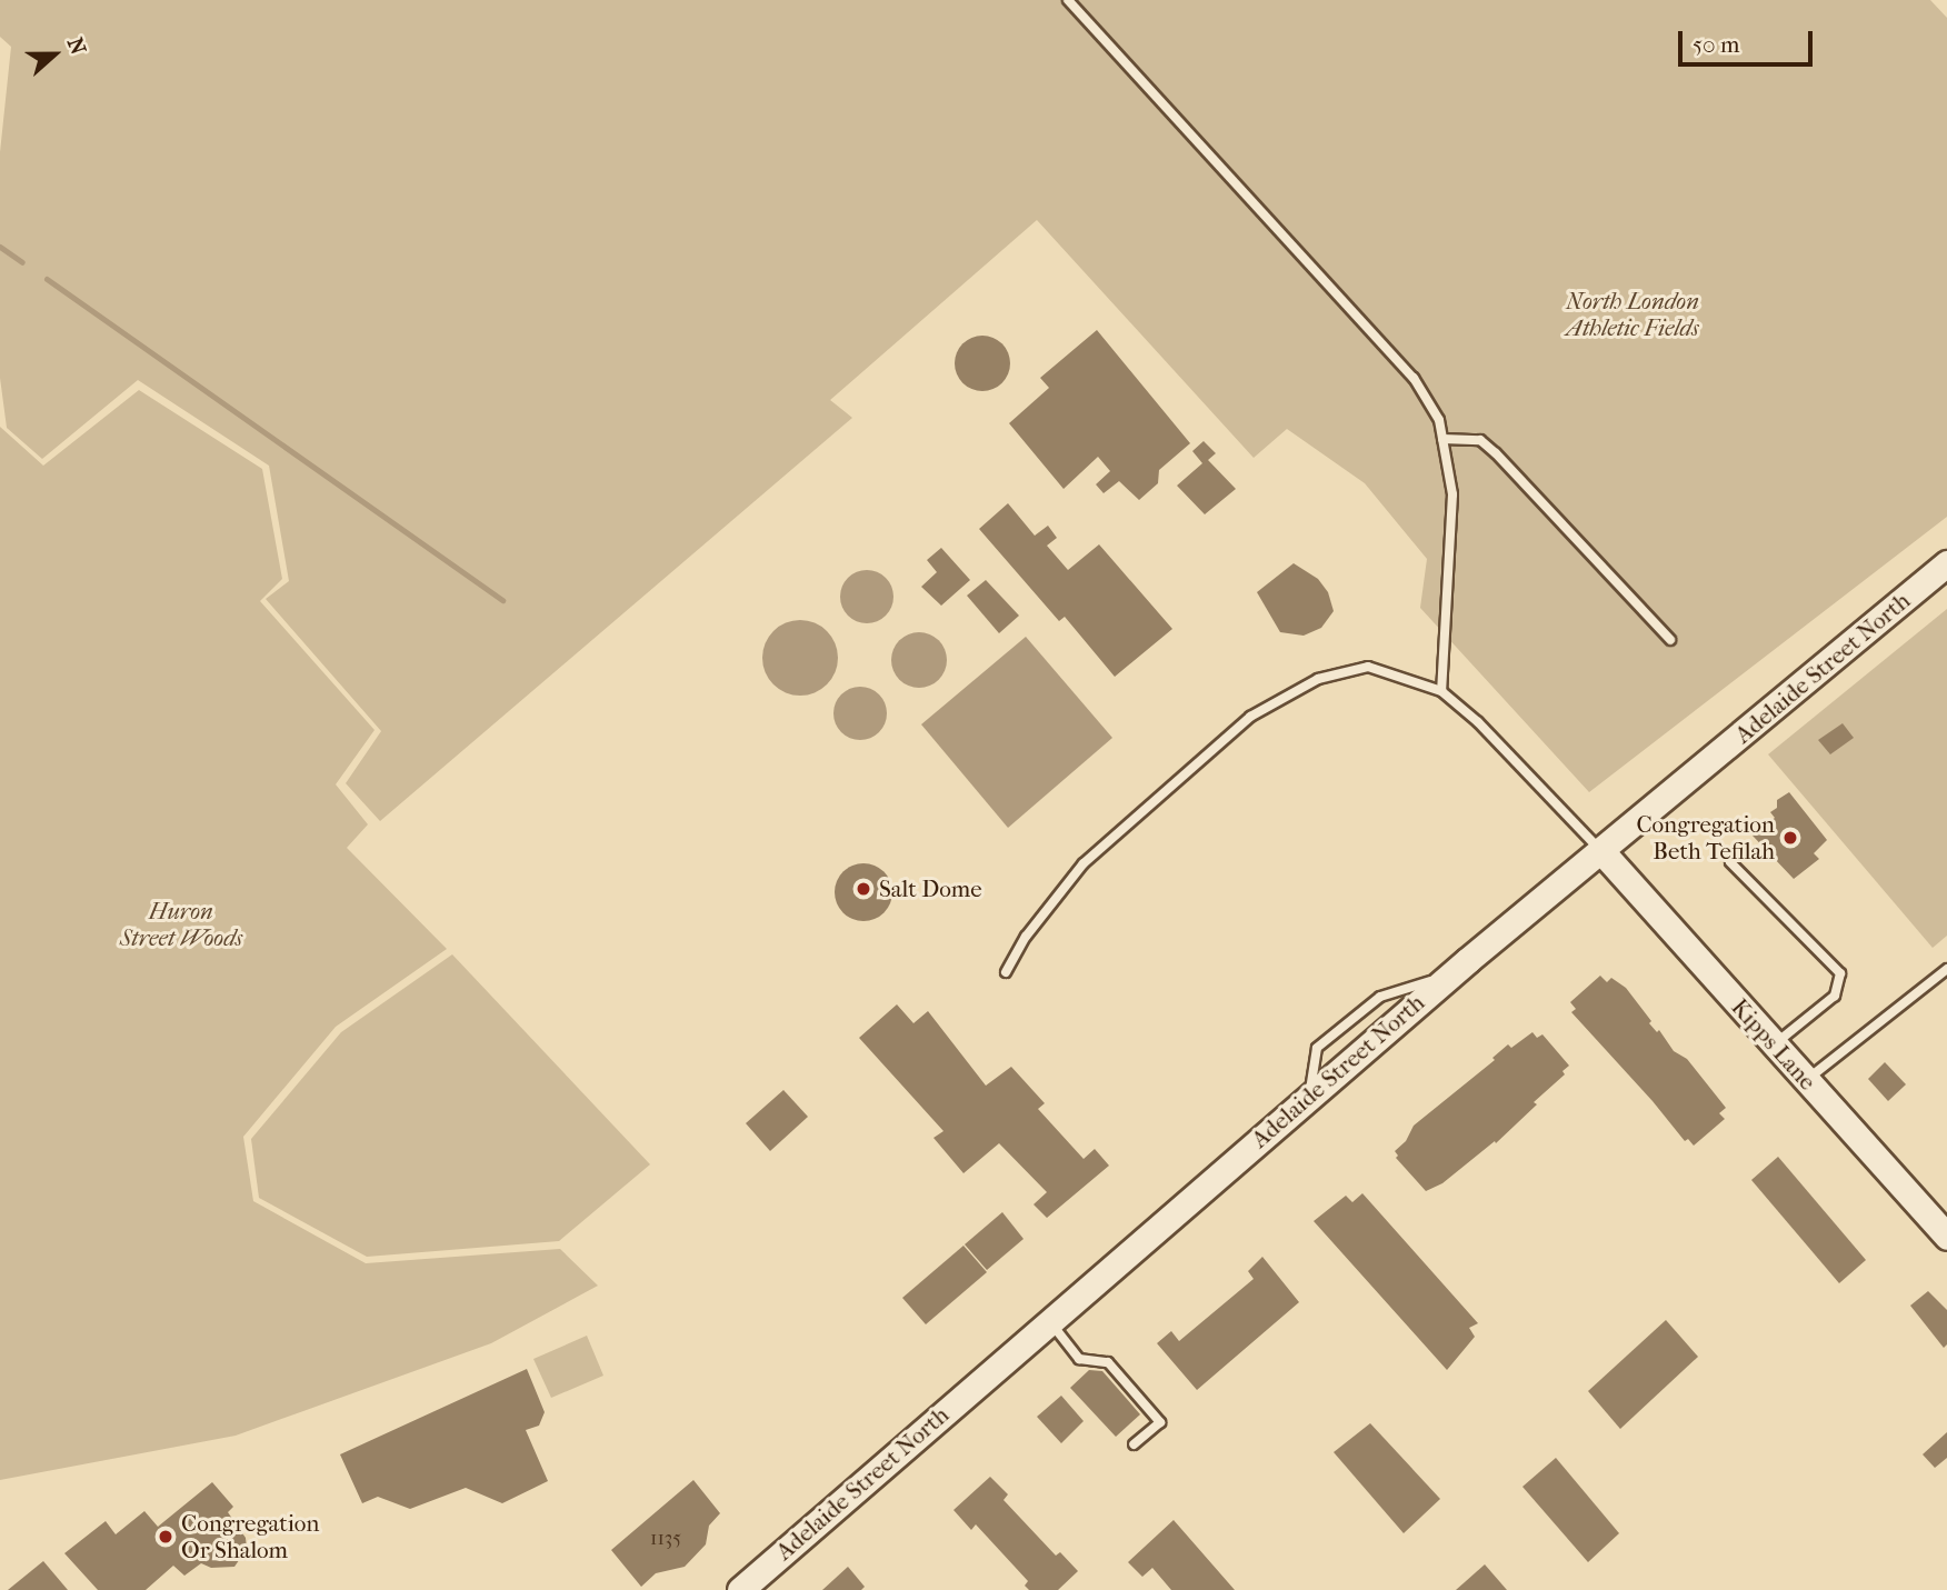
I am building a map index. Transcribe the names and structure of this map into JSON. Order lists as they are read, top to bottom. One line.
{"streets":{"main road":["Adelaide Street North","Kipps Lane"]},"crossings":[["Adelaide Street North","Kipps Lane"]],"parks":["North London Athletic Fields","Huron Street Woods"],"places":["Congregation Beth Tefilah","Salt Dome","Congregation Or Shalom"],"house_numbers":["1135"],"scale_bar":"50 m","north":"right"}
